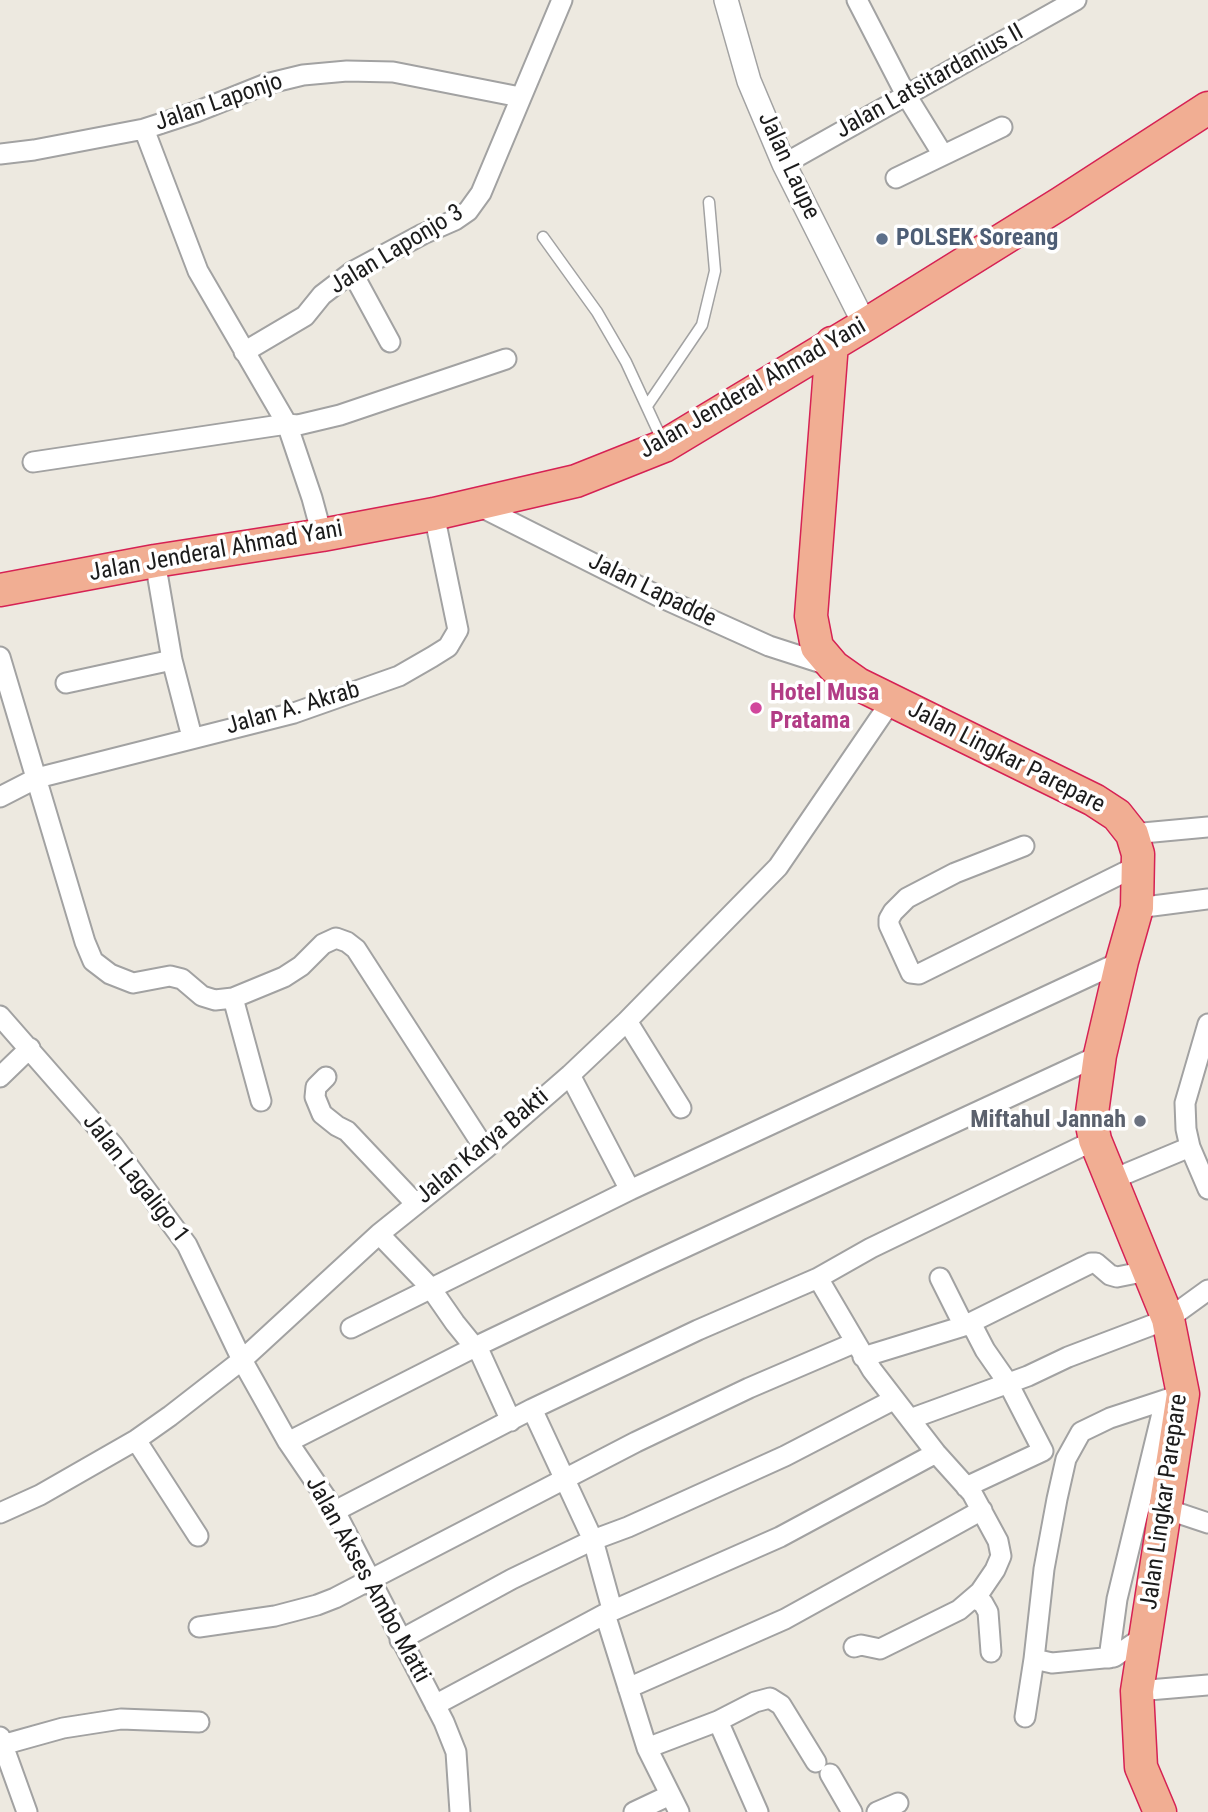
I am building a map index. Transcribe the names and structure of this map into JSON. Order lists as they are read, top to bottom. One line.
{"streets":{"highway":["Jalan Jenderal Ahmad Yani","Jalan Lingkar Parepare"],"street":["Jalan Latsitardanius II","Jalan Laponjo","Jalan Laupe","Jalan Laponjo 3","Jalan Lapadde","Jalan A. Akrab","Jalan Karya Bakti","Jalan Lagaligo 1","Jalan Akses Ambo Matti"]},"crossings":[["Jalan Latsitardanius II","Jalan Laupe"],["Jalan Laponjo","Jalan Laponjo 3"],["Jalan Laupe","Jalan Jenderal Ahmad Yani"],["Jalan Jenderal Ahmad Yani","Jalan Lapadde"],["Jalan Jenderal Ahmad Yani","Jalan A. Akrab"],["Jalan Jenderal Ahmad Yani","Jalan Lingkar Parepare"],["Jalan Lapadde","Jalan Lingkar Parepare"],["Jalan Lingkar Parepare","Jalan Karya Bakti"],["Jalan Karya Bakti","Jalan Lagaligo 1"],["Jalan Karya Bakti","Jalan Akses Ambo Matti"],["Jalan Lagaligo 1","Jalan Akses Ambo Matti"]],"places":["POLSEK Soreang","Hotel Musa Pratama","Miftahul Jannah"]}
